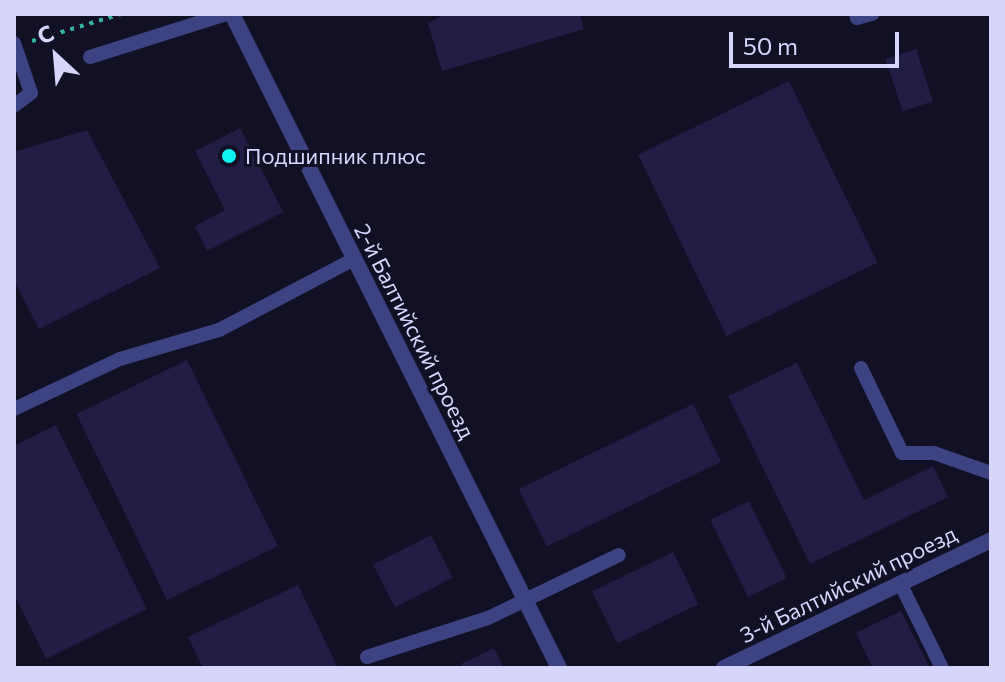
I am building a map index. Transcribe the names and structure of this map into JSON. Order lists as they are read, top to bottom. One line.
{"streets":{"street":["2-й Балтийский проезд","3-й Балтийский проезд"]},"places":["Подшипник плюс"],"scale_bar":"50 m","north":"top left"}
